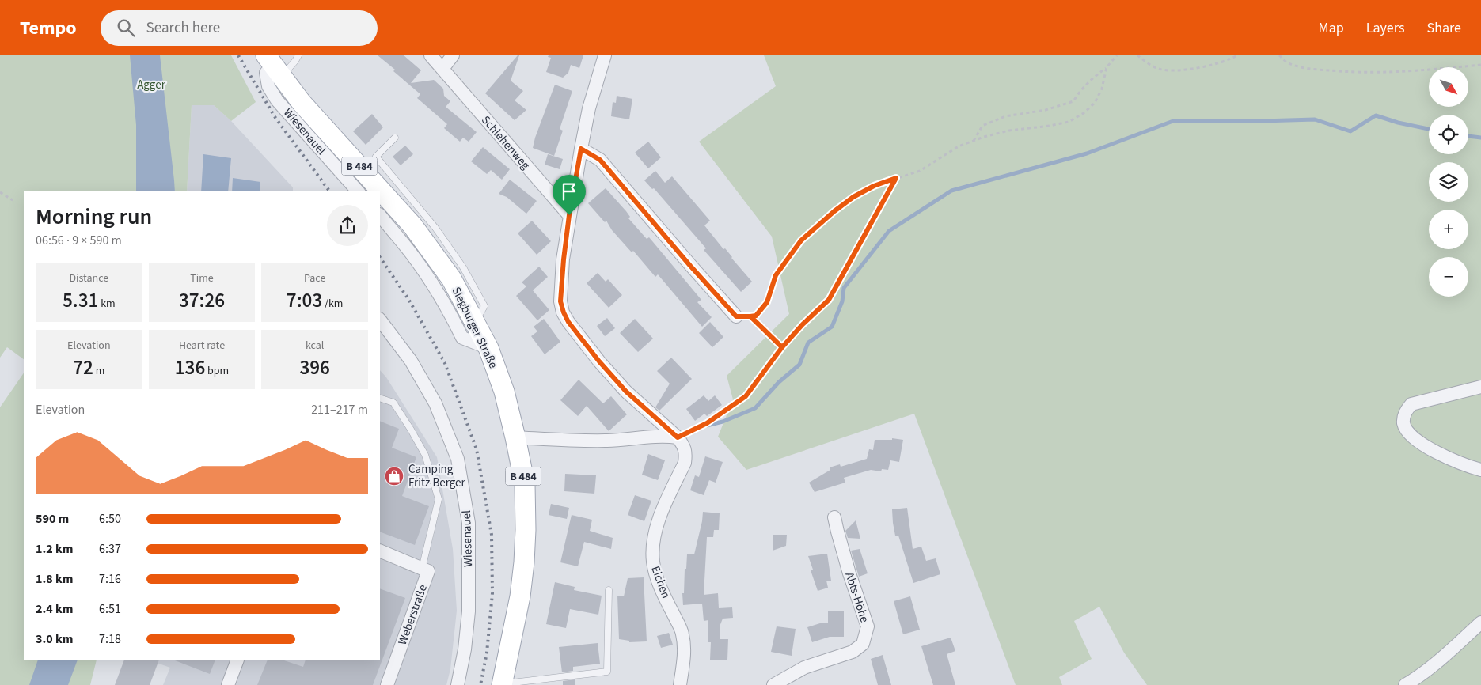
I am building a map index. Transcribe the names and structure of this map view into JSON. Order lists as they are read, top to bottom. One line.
{"streets":{"main road":["B 484","Siegburger Straße"],"street":["Wiesenauel","Schlehenweg","Eichen","Abts-Höhe","Weberstraße"]},"crossings":[["Wiesenauel","Siegburger Straße"],["Schlehenweg","Eichen"]],"parks":["Agger"],"places":{"shop":["Camping Fritz Berger"]},"north":"bottom right","page":{"header":"Tempo","search":"Search here","nav":["Map","Layers","Share"],"map_buttons":["+","−"],"heading":["Morning run","06:56 · 9 × 590 m"],"stats":[["Distance","5.31 km"],["Time","37:26"],["Pace","7:03 /km"],["Elevation","72 m"],["Heart rate","136 bpm"],["kcal","396"]],"chart":["Elevation","211–217 m"],"list":[{"name":"590 m","note":"6:50"},{"name":"1.2 km","note":"6:37"},{"name":"1.8 km","note":"7:16"},{"name":"2.4 km","note":"6:51"},{"name":"3.0 km","note":"7:18"}]}}
